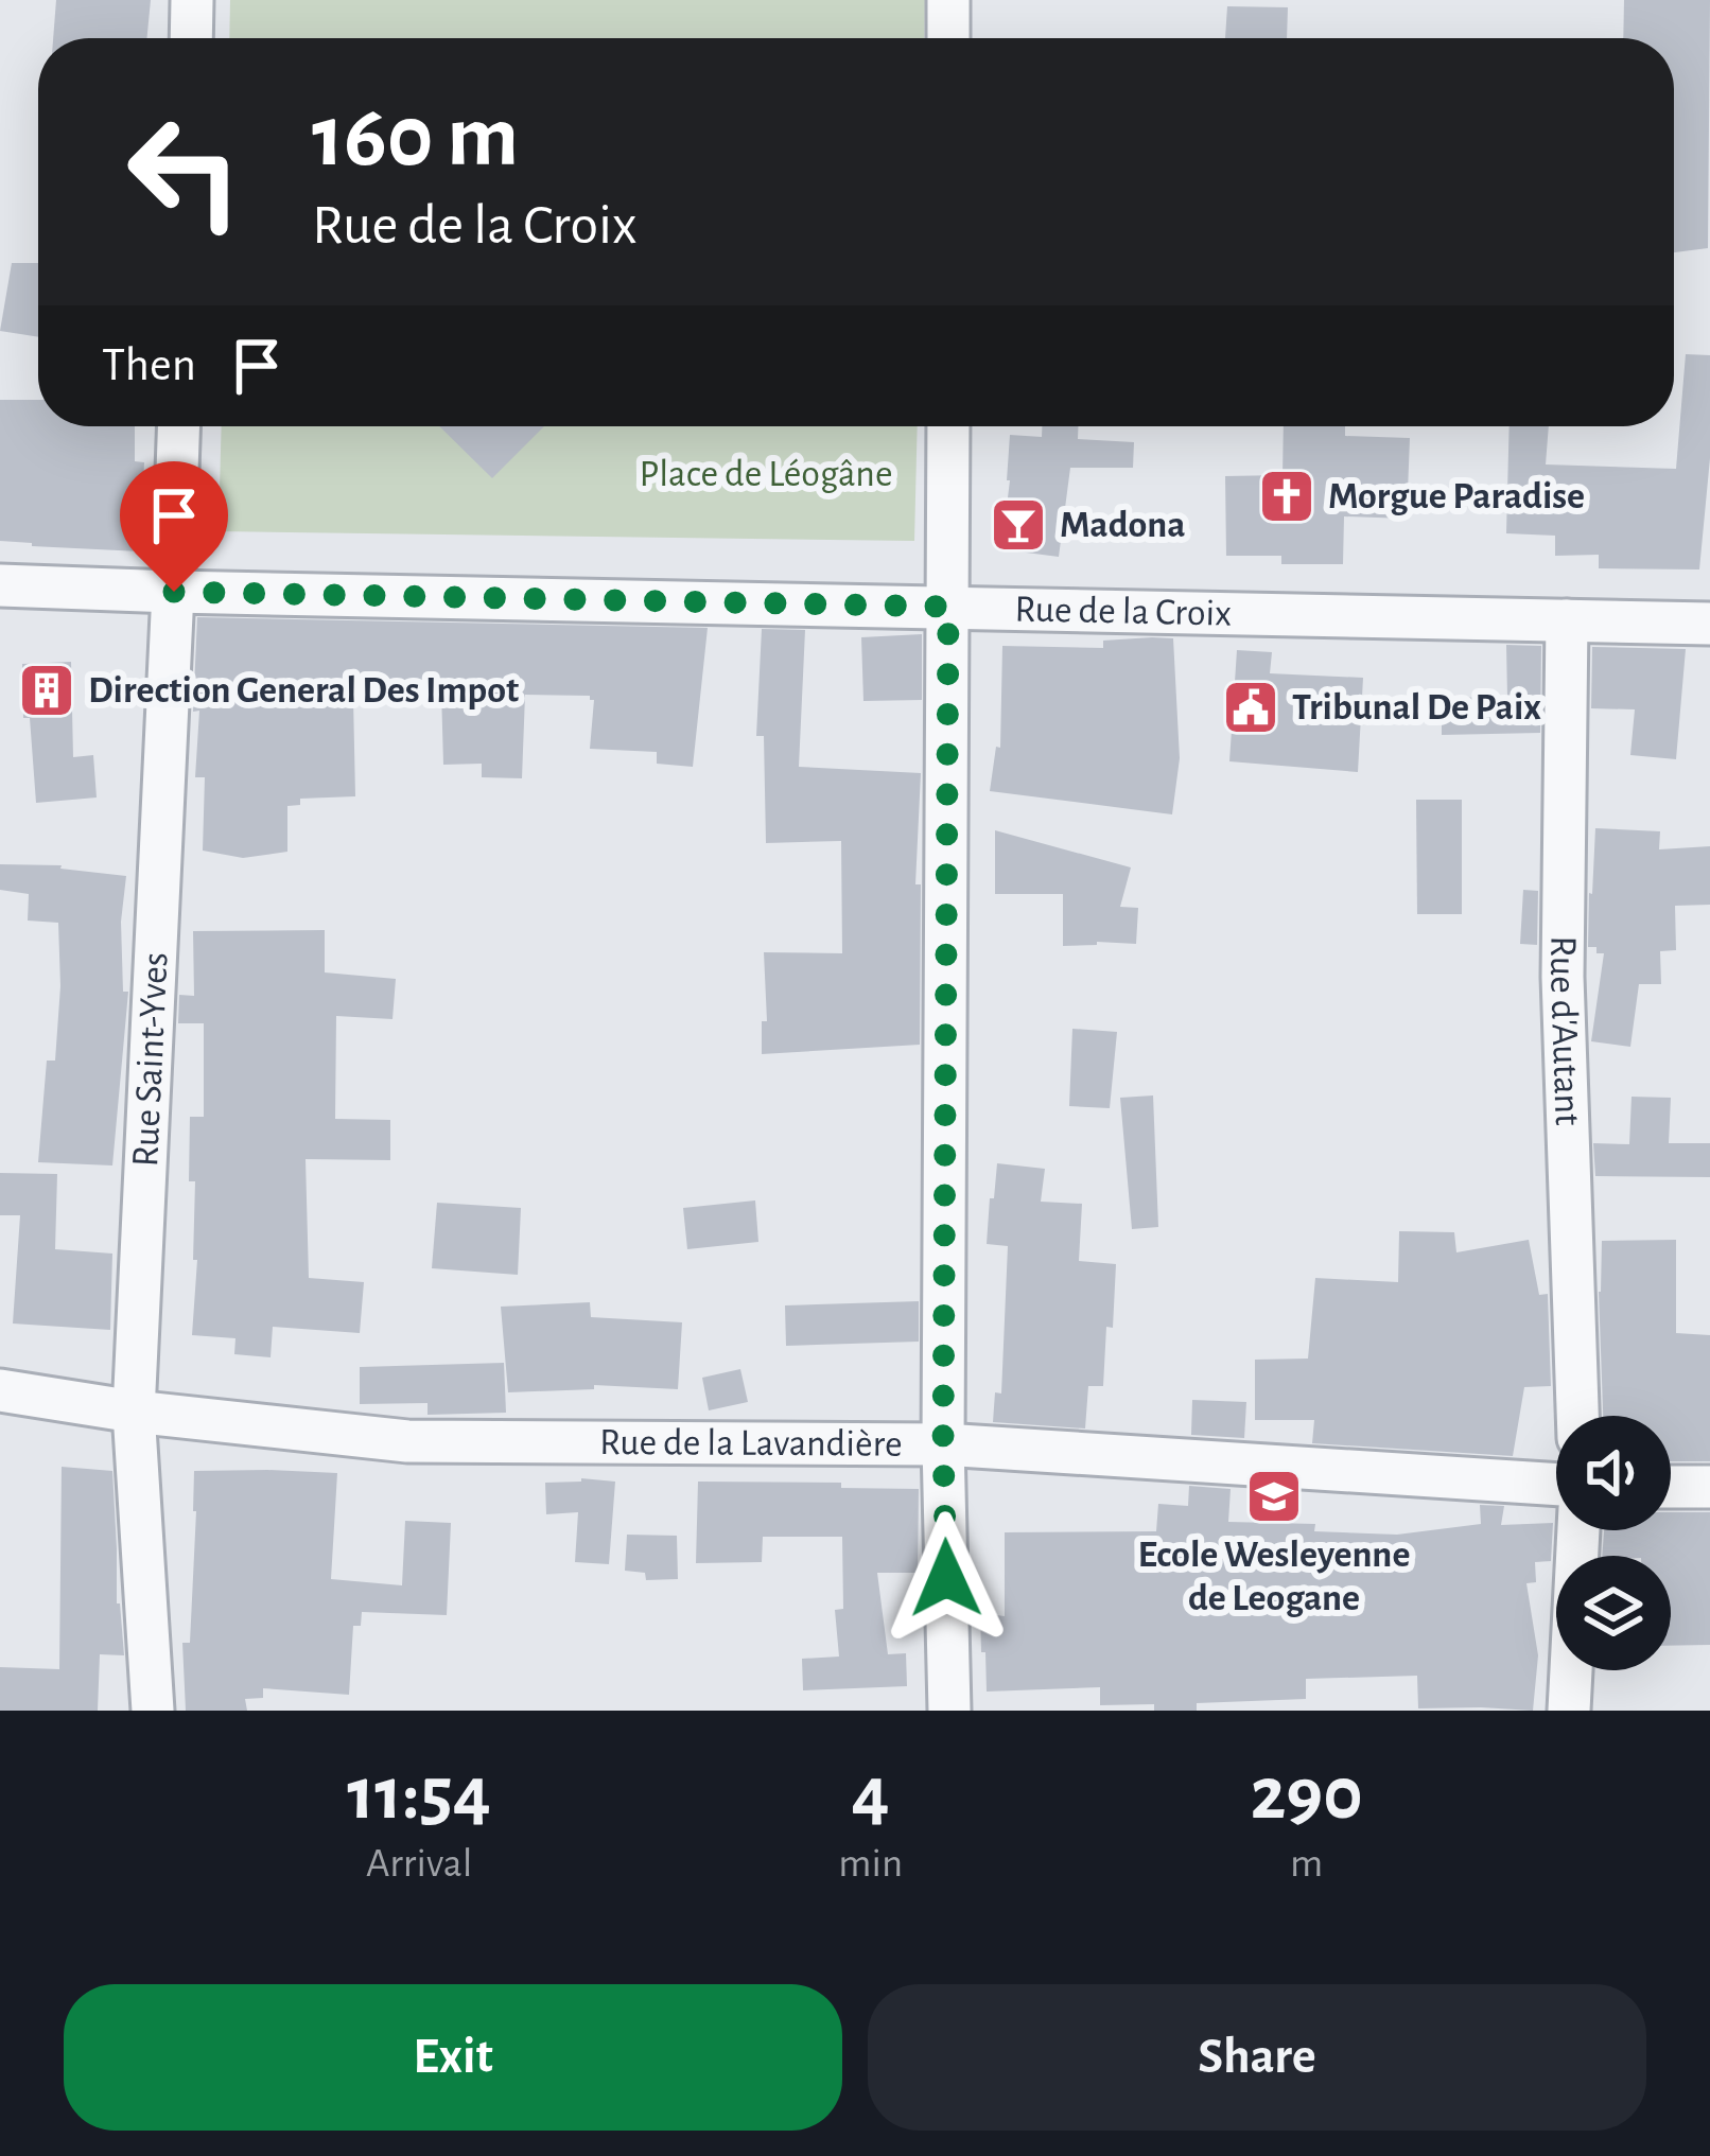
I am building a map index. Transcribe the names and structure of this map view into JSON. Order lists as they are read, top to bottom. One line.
{"streets":{"street":["Rue de la Croix","Rue d'Autant","Rue Saint-Yves","Rue de la Lavandière"]},"crossings":[["Rue de la Croix","Rue d'Autant"],["Rue de la Croix","Rue Saint-Yves"],["Rue Saint-Yves","Rue de la Lavandière"]],"parks":["Place de Léogâne"],"places":{"church":["Morgue Paradise"],"bar":["Madona"],"building":["Direction General Des Impot"],"public building":["Tribunal De Paix"],"school or university":["Ecole Wesleyenne de Leogane"]},"page":{"turn":["160 m","Rue de la Croix"],"then":"Then","eta":["11:54","Arrival","4","min","290","m"],"buttons":["Exit","Share"]}}
